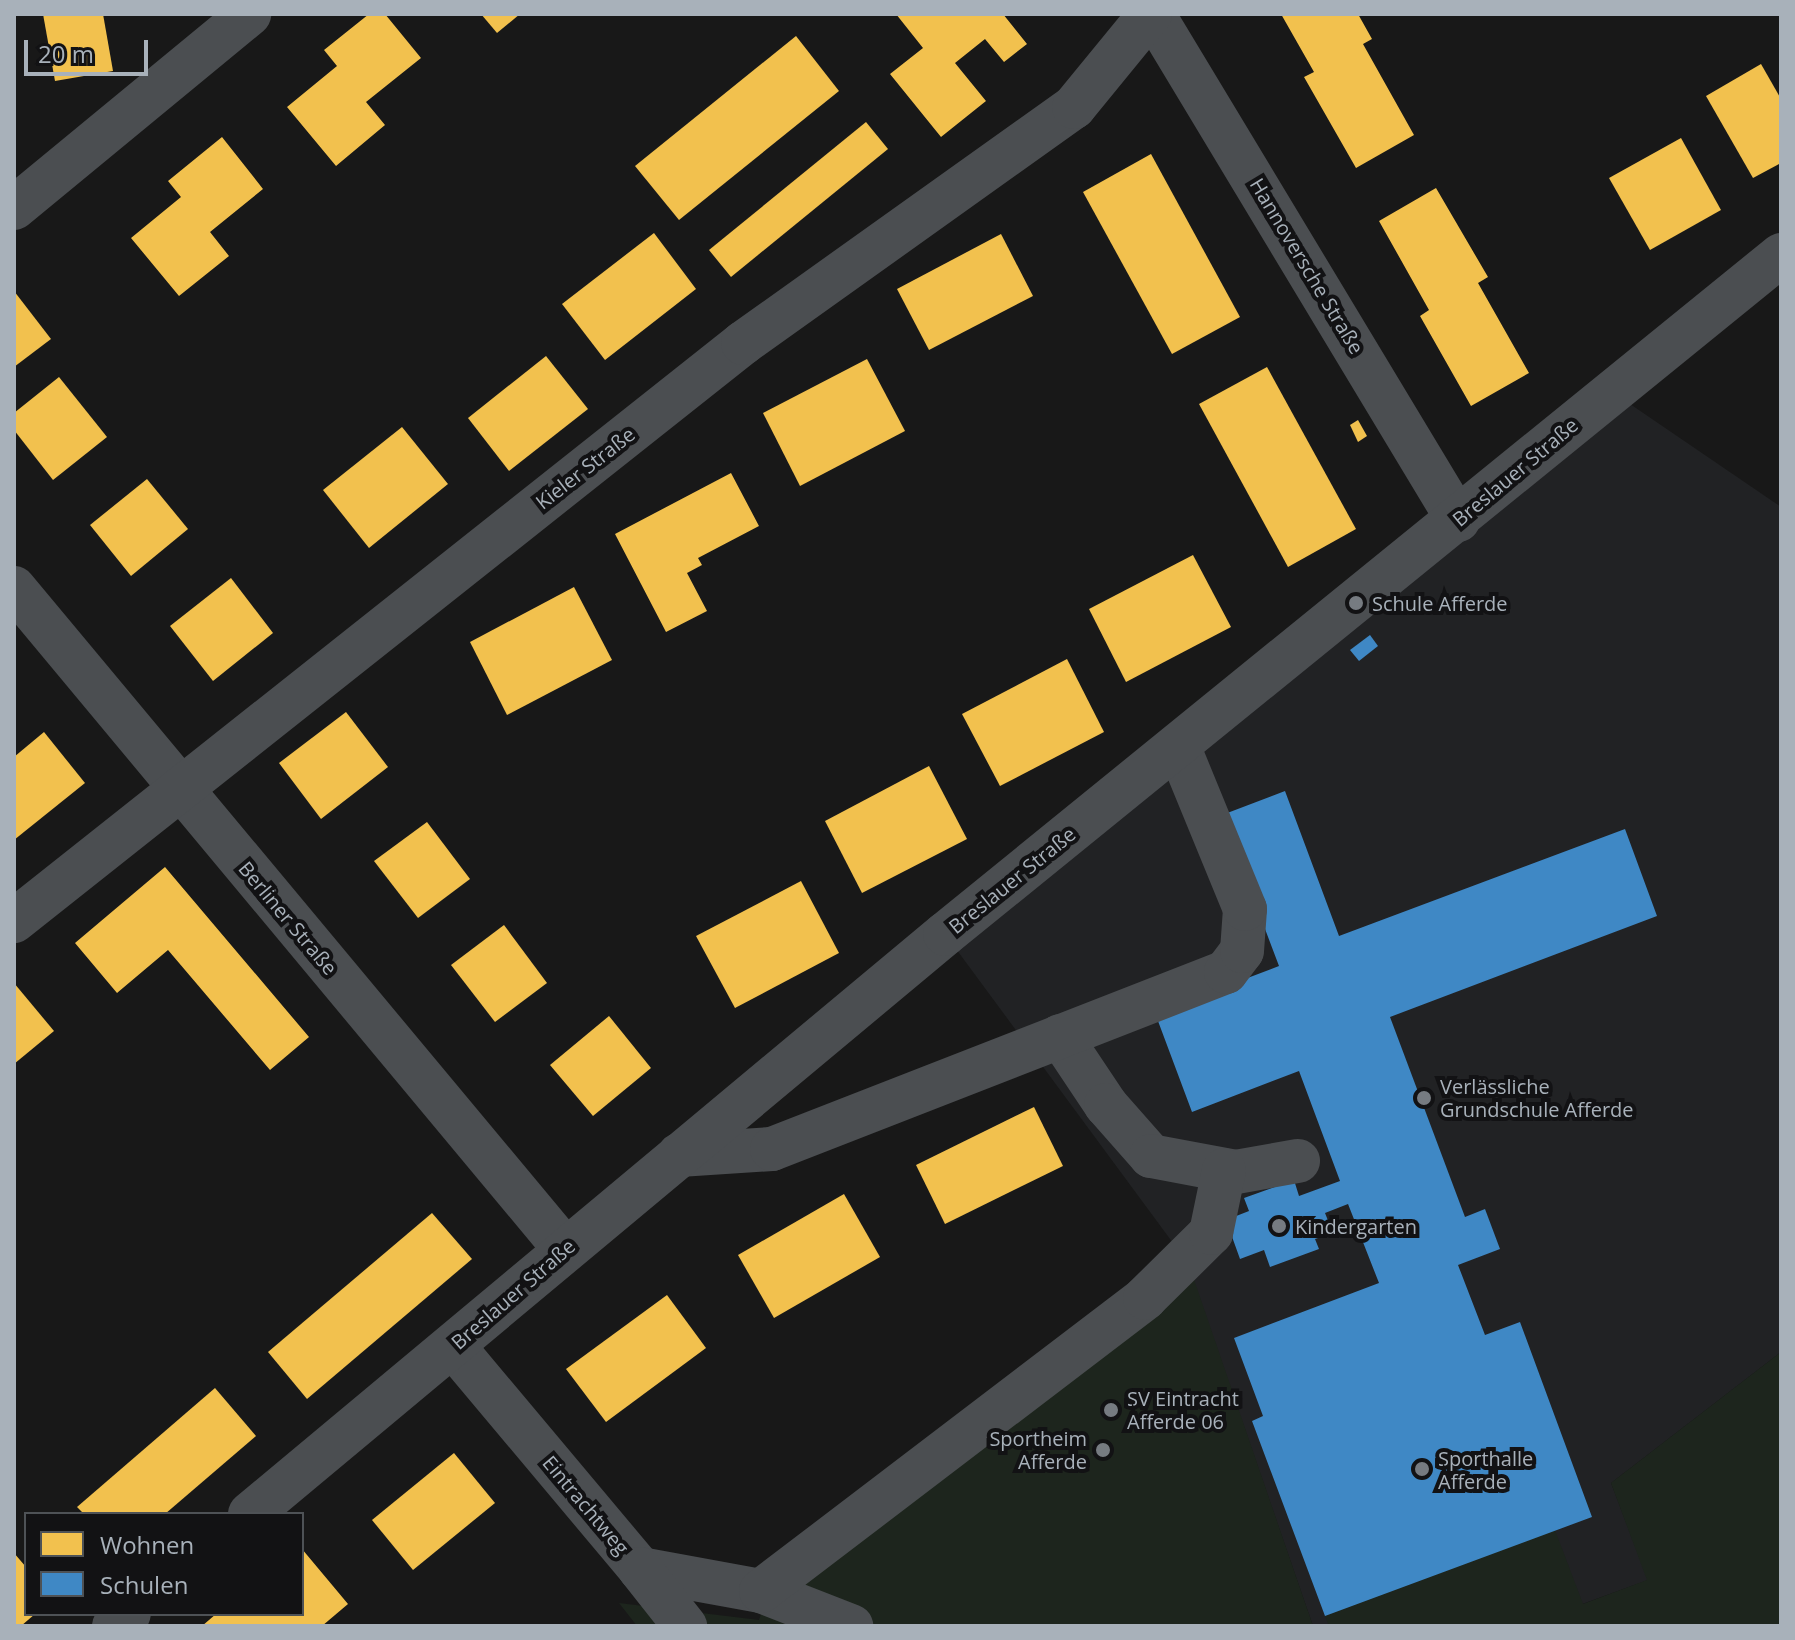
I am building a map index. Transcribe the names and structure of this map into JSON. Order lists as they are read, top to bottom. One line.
{"streets":{"street":["Hannoversche Straße","Kieler Straße","Breslauer Straße","Berliner Straße","Eintrachtweg"]},"crossings":[["Hannoversche Straße","Kieler Straße"],["Hannoversche Straße","Breslauer Straße"],["Kieler Straße","Berliner Straße"],["Breslauer Straße","Berliner Straße"],["Breslauer Straße","Eintrachtweg"]],"places":["Schule Afferde","Verlässliche Grundschule Afferde","Kindergarten","SV Eintracht Afferde 06","Sportheim Afferde","Sporthalle Afferde"],"legend":["Wohnen","Schulen"],"scale_bar":"20 m"}
